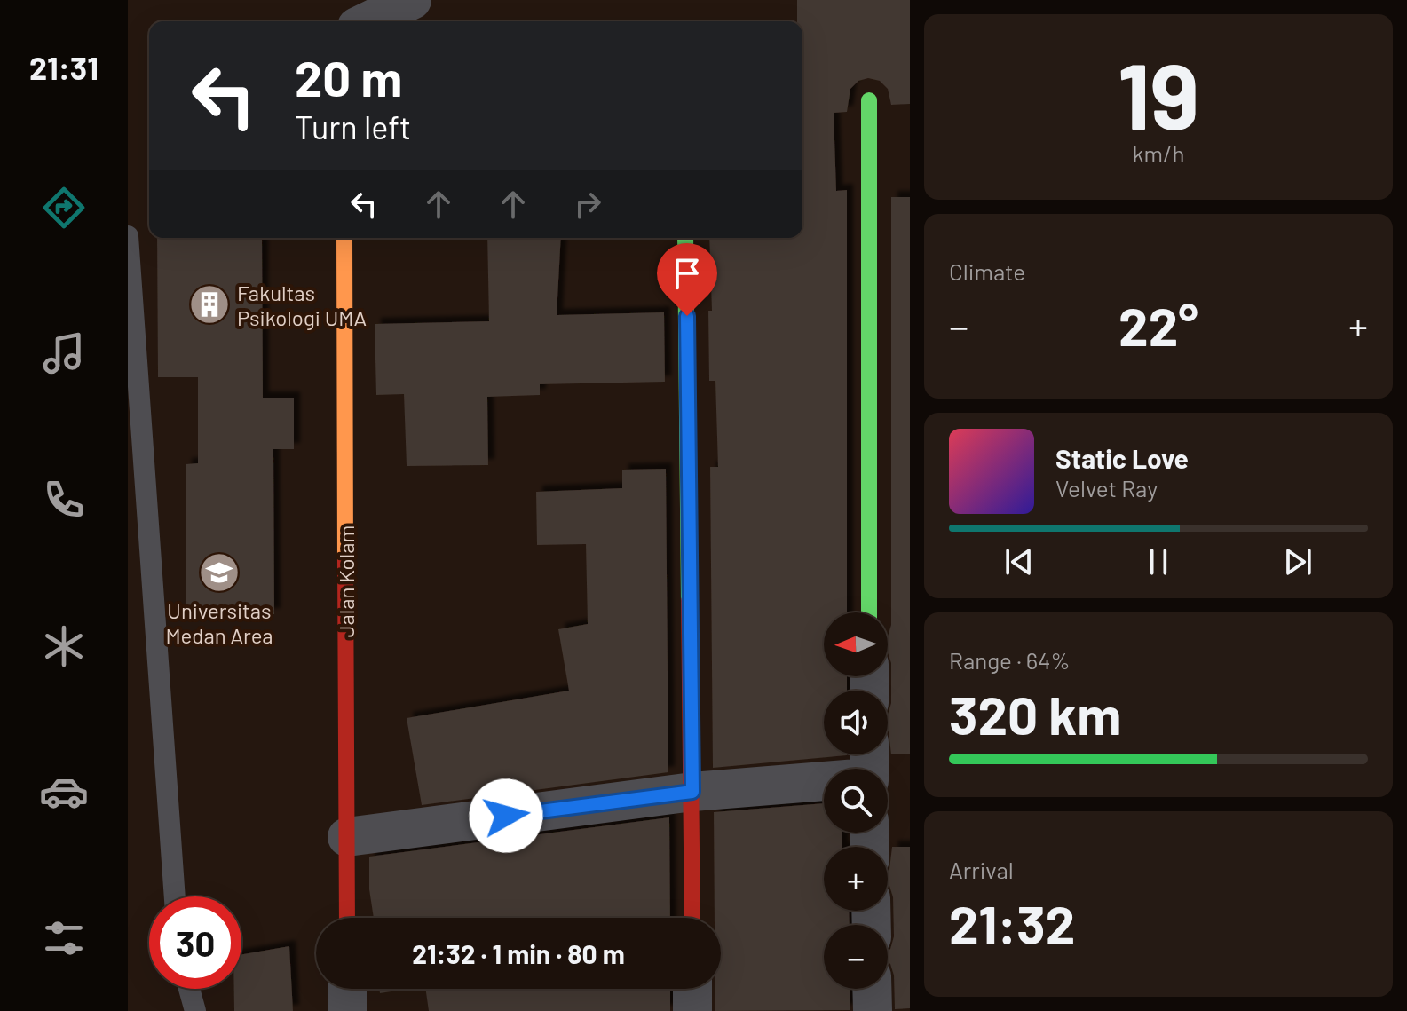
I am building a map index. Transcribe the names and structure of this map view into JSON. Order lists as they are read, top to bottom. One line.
{"streets":{"street":["Jalan Kolam"]},"places":{"building":["Fakultas Psikologi UMA"],"school or university":["Universitas Medan Area"]},"north":"left","page":{"tabs":"21:31","tile":[["19","km/h"],"Climate",["Range · 64%","320 km"],["Arrival","21:32"]],"turn":["20 m","Turn left"],"heat":["−","22°","+"],"song":["Static Love","Velvet Ray"],"map_buttons":["+","−"],"limit":"30","trip":"21:32 · 1 min · 80 m"}}
